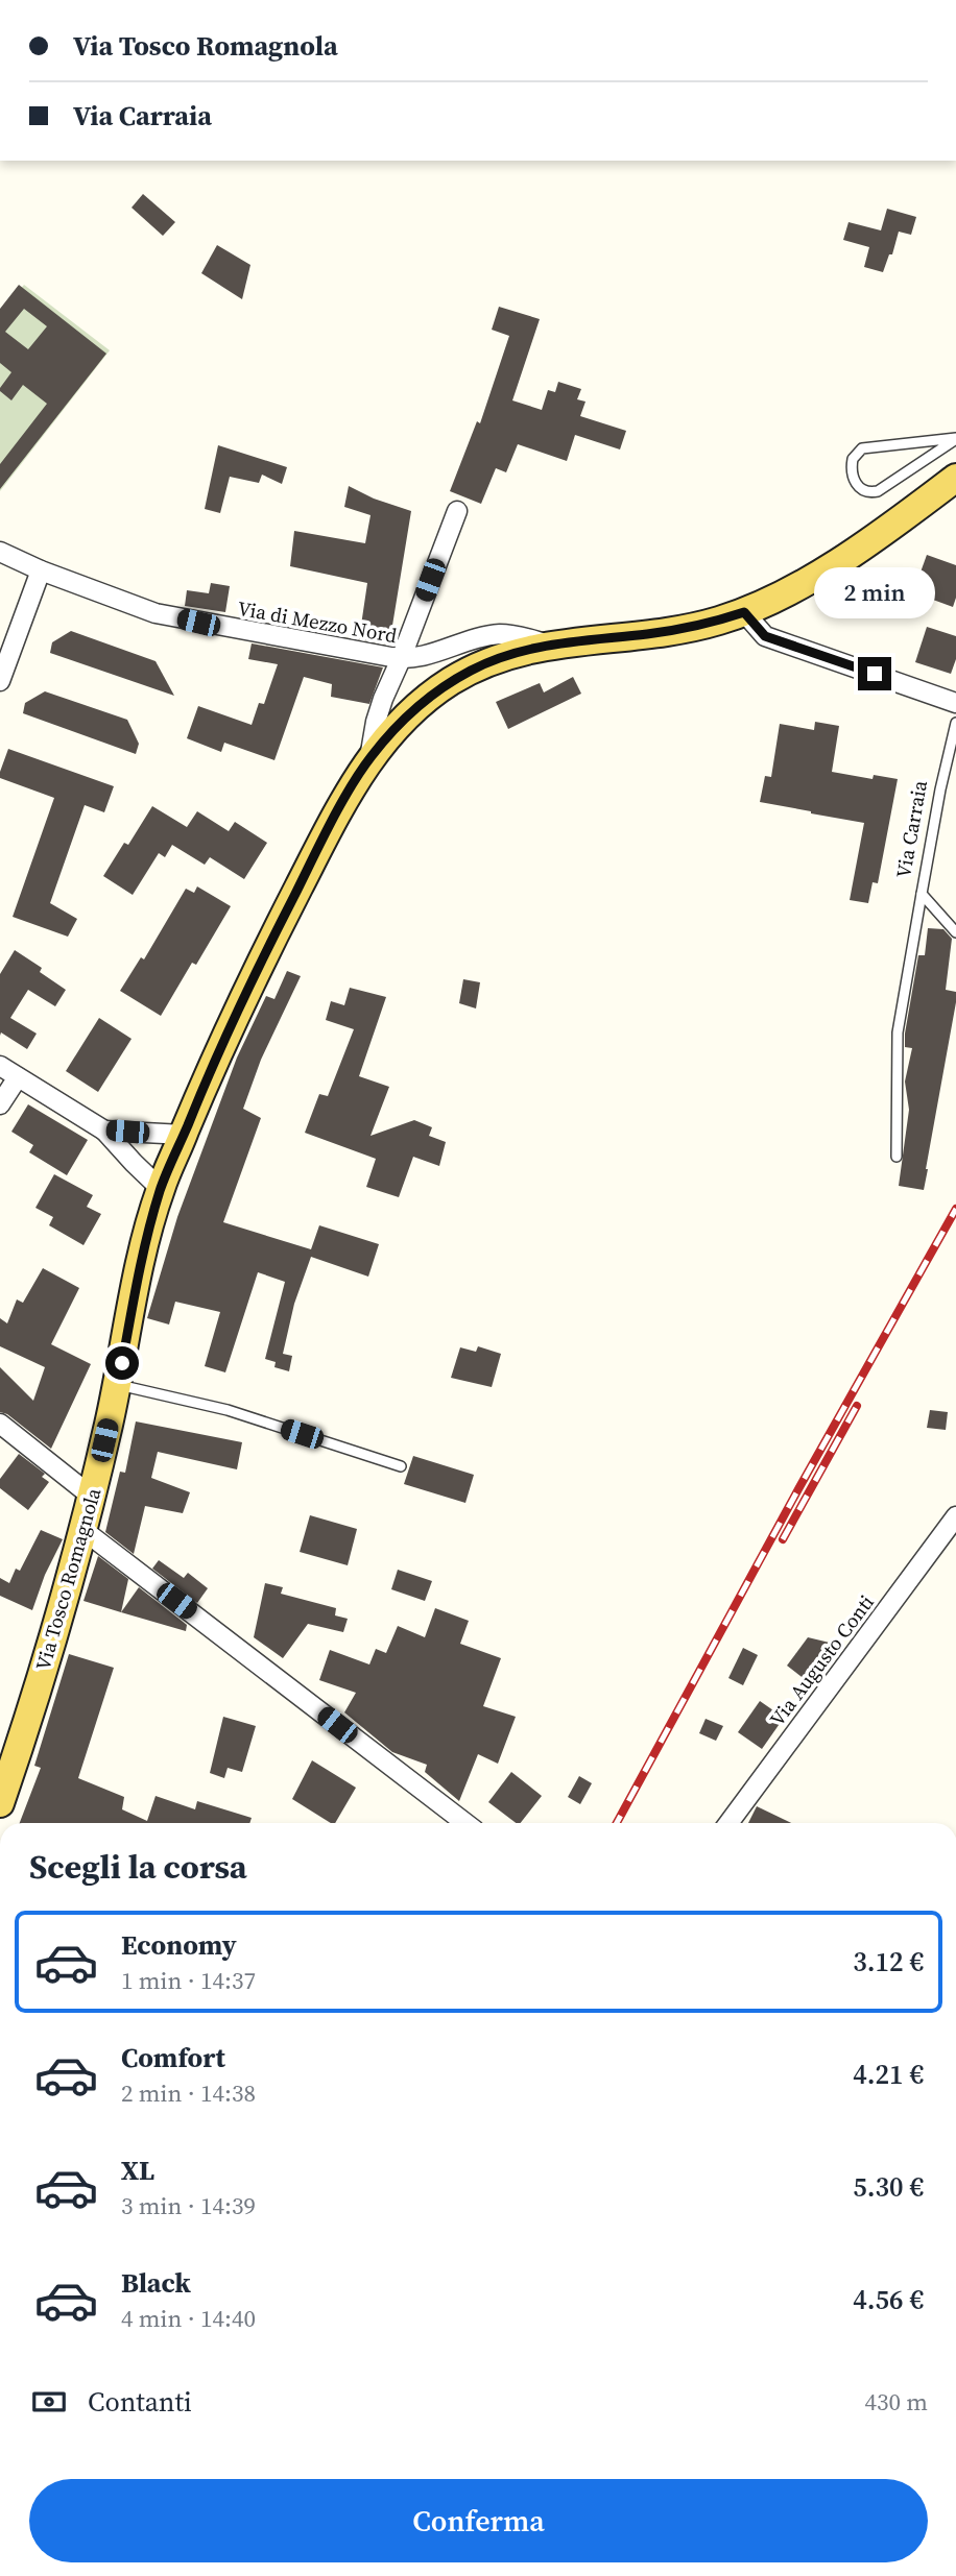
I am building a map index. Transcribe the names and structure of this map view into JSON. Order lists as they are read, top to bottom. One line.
{"streets":{"main road":["Via Tosco Romagnola"],"street":["Via di Mezzo Nord","Via Augusto Conti"],"lane":["Via Carraia"]},"crossings":[["Via di Mezzo Nord","Via Tosco Romagnola"]],"page":{"banner":["Via Tosco Romagnola","Via Carraia"],"bubble":"2 min","heading":"Scegli la corsa","list":[{"name":"Economy","note":"1 min · 14:37","value":"3.12 €"},{"name":"Comfort","note":"2 min · 14:38","value":"4.21 €"},{"name":"XL","note":"3 min · 14:39","value":"5.30 €"},{"name":"Black","note":"4 min · 14:40","value":"4.56 €"}],"pay":["Contanti","430 m"],"buttons":"Conferma"}}
